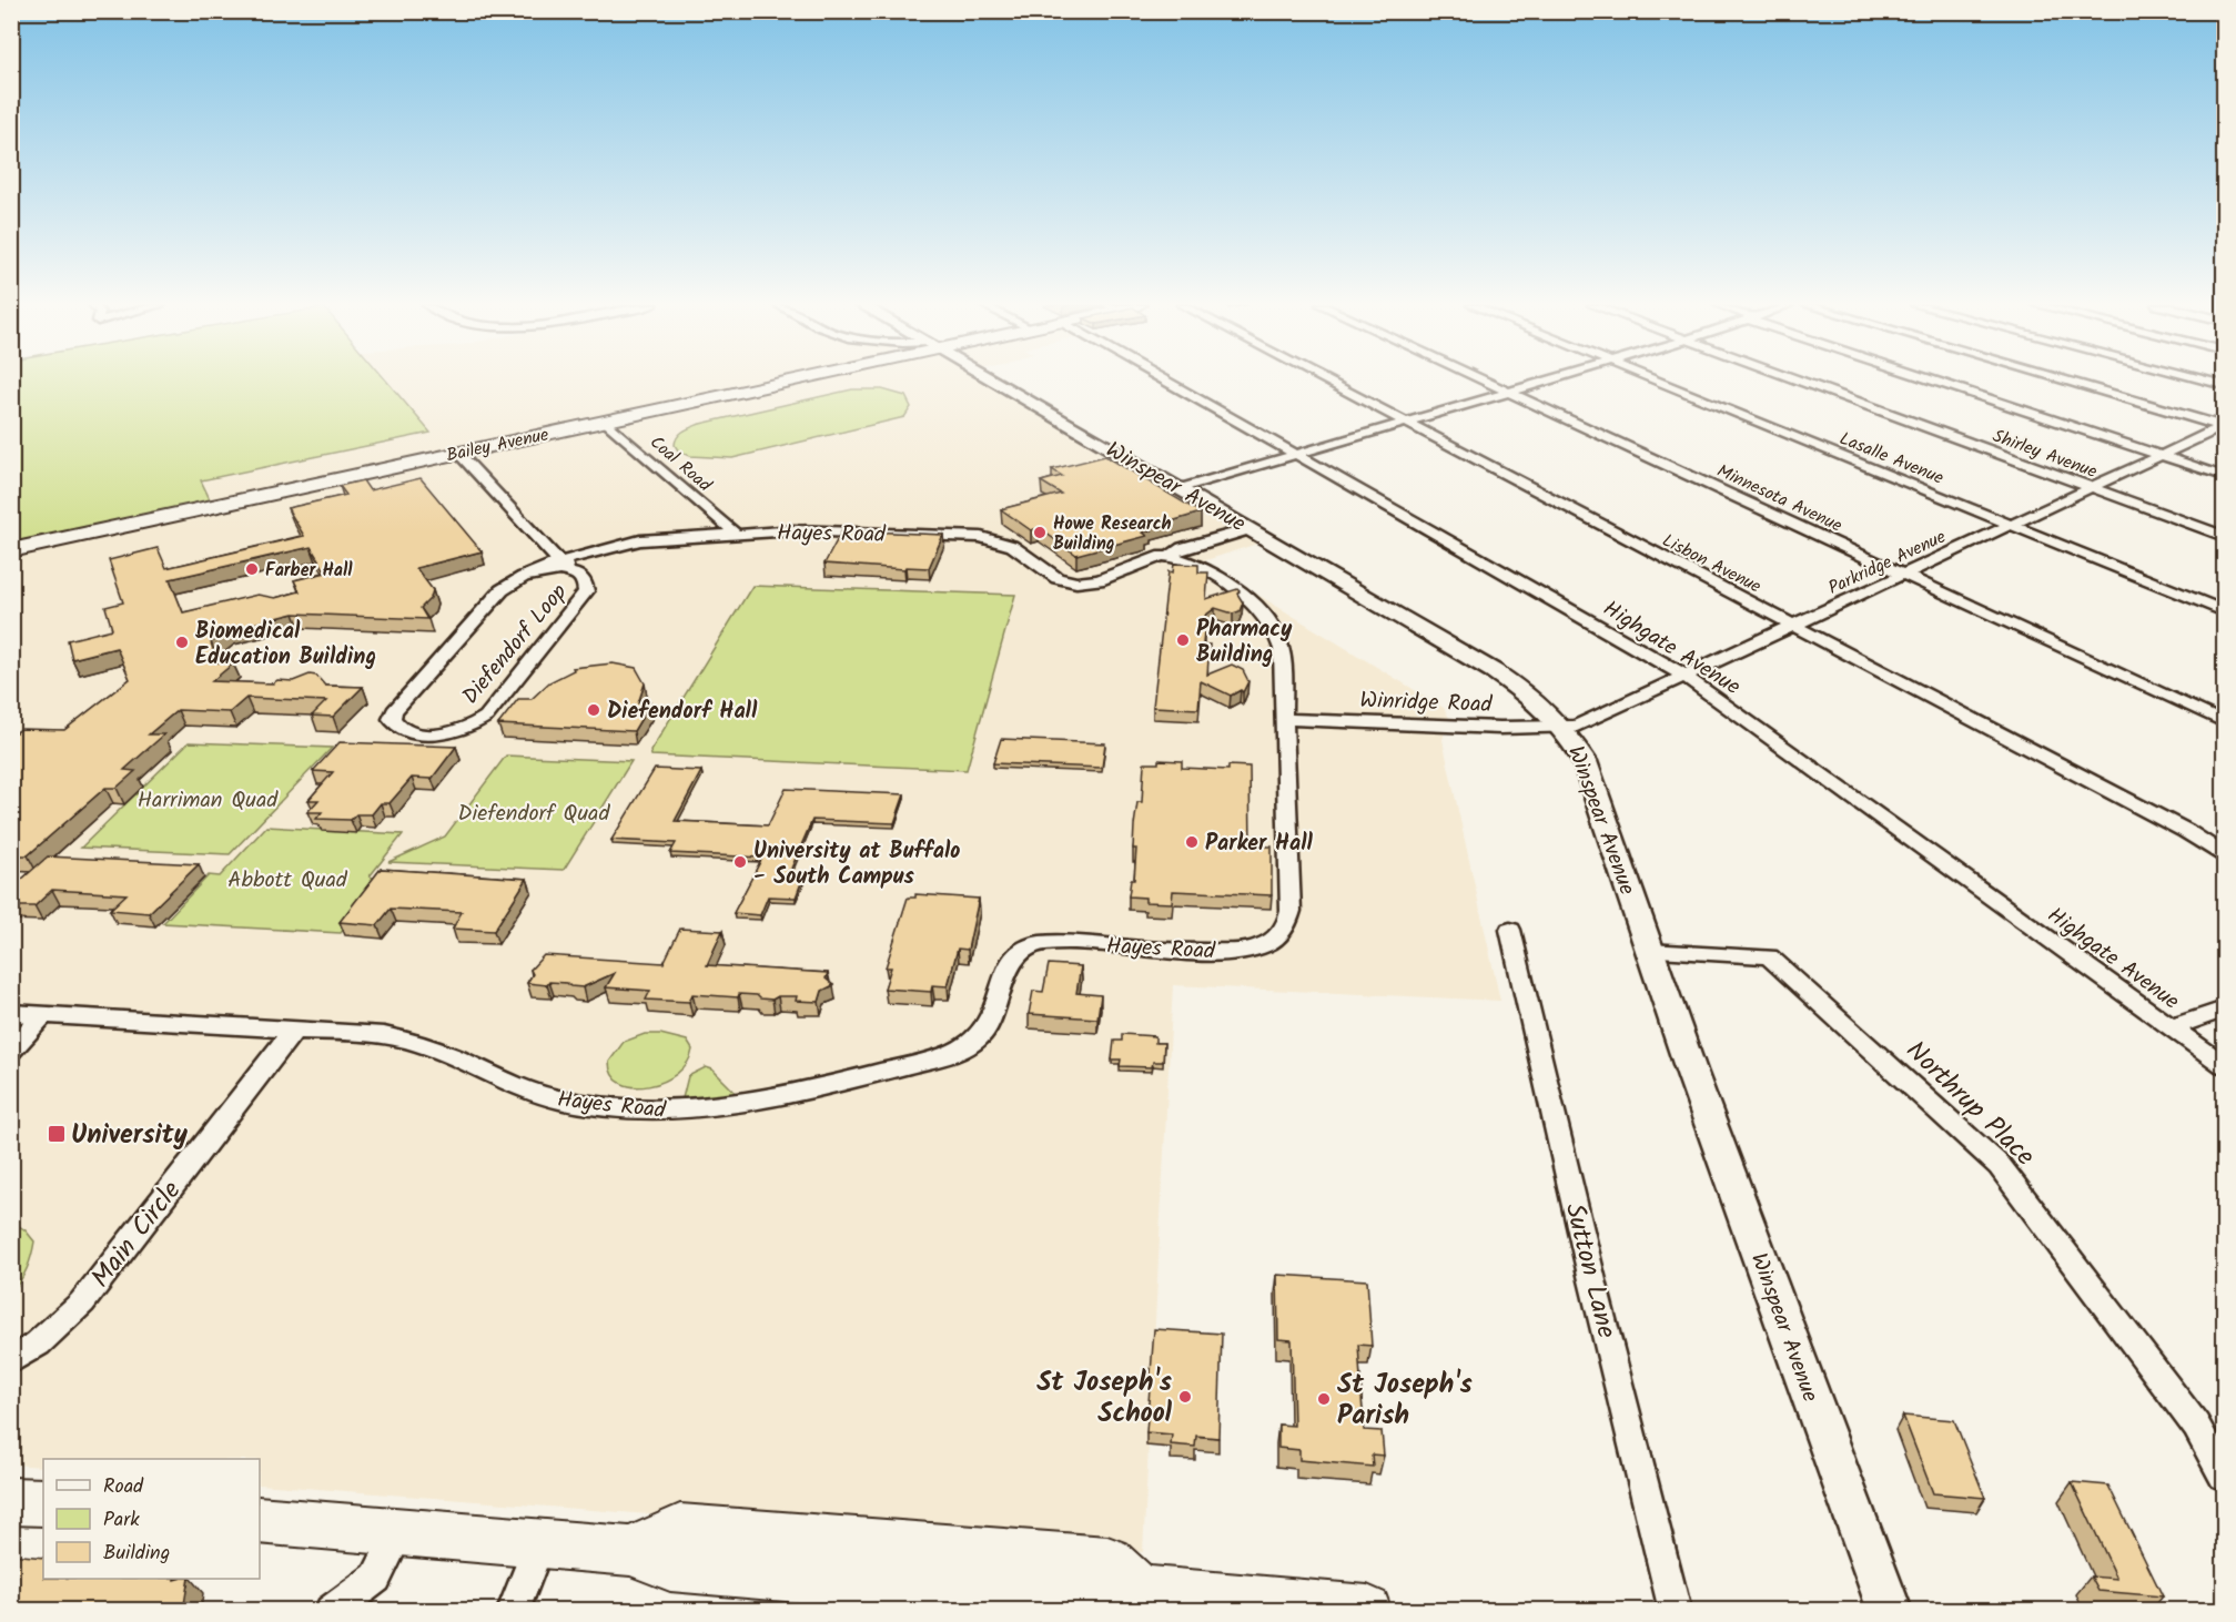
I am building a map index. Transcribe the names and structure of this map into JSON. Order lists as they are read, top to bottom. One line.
{"streets":{"main road":["Bailey Avenue"],"street":["Shirley Avenue","Lasalle Avenue","Coal Road","Winspear Avenue","Minnesota Avenue","Hayes Road","Parkridge Avenue","Lisbon Avenue","Diefendorf Loop","Highgate Avenue","Winridge Road","Northrup Place","Main Circle","Sutton Lane"]},"crossings":[["Bailey Avenue","Coal Road"],["Shirley Avenue","Parkridge Avenue"],["Lasalle Avenue","Parkridge Avenue"],["Coal Road","Hayes Road"],["Winspear Avenue","Parkridge Avenue"],["Winspear Avenue","Winridge Road"],["Winspear Avenue","Northrup Place"],["Minnesota Avenue","Parkridge Avenue"],["Hayes Road","Diefendorf Loop"],["Hayes Road","Winridge Road"],["Hayes Road","Main Circle"],["Parkridge Avenue","Lisbon Avenue"],["Parkridge Avenue","Highgate Avenue"],["Parkridge Avenue","Winridge Road"]],"parks":["Harriman Quad","Diefendorf Quad","Abbott Quad"],"places":{"other":["Howe Research Building","Farber Hall","Pharmacy Building","Biomedical Education Building","Diefendorf Hall","Parker Hall","University at Buffalo - South Campus","St Joseph's School","St Joseph's Parish"],"transit":["University"]},"legend":["Road","Park","Building"]}
